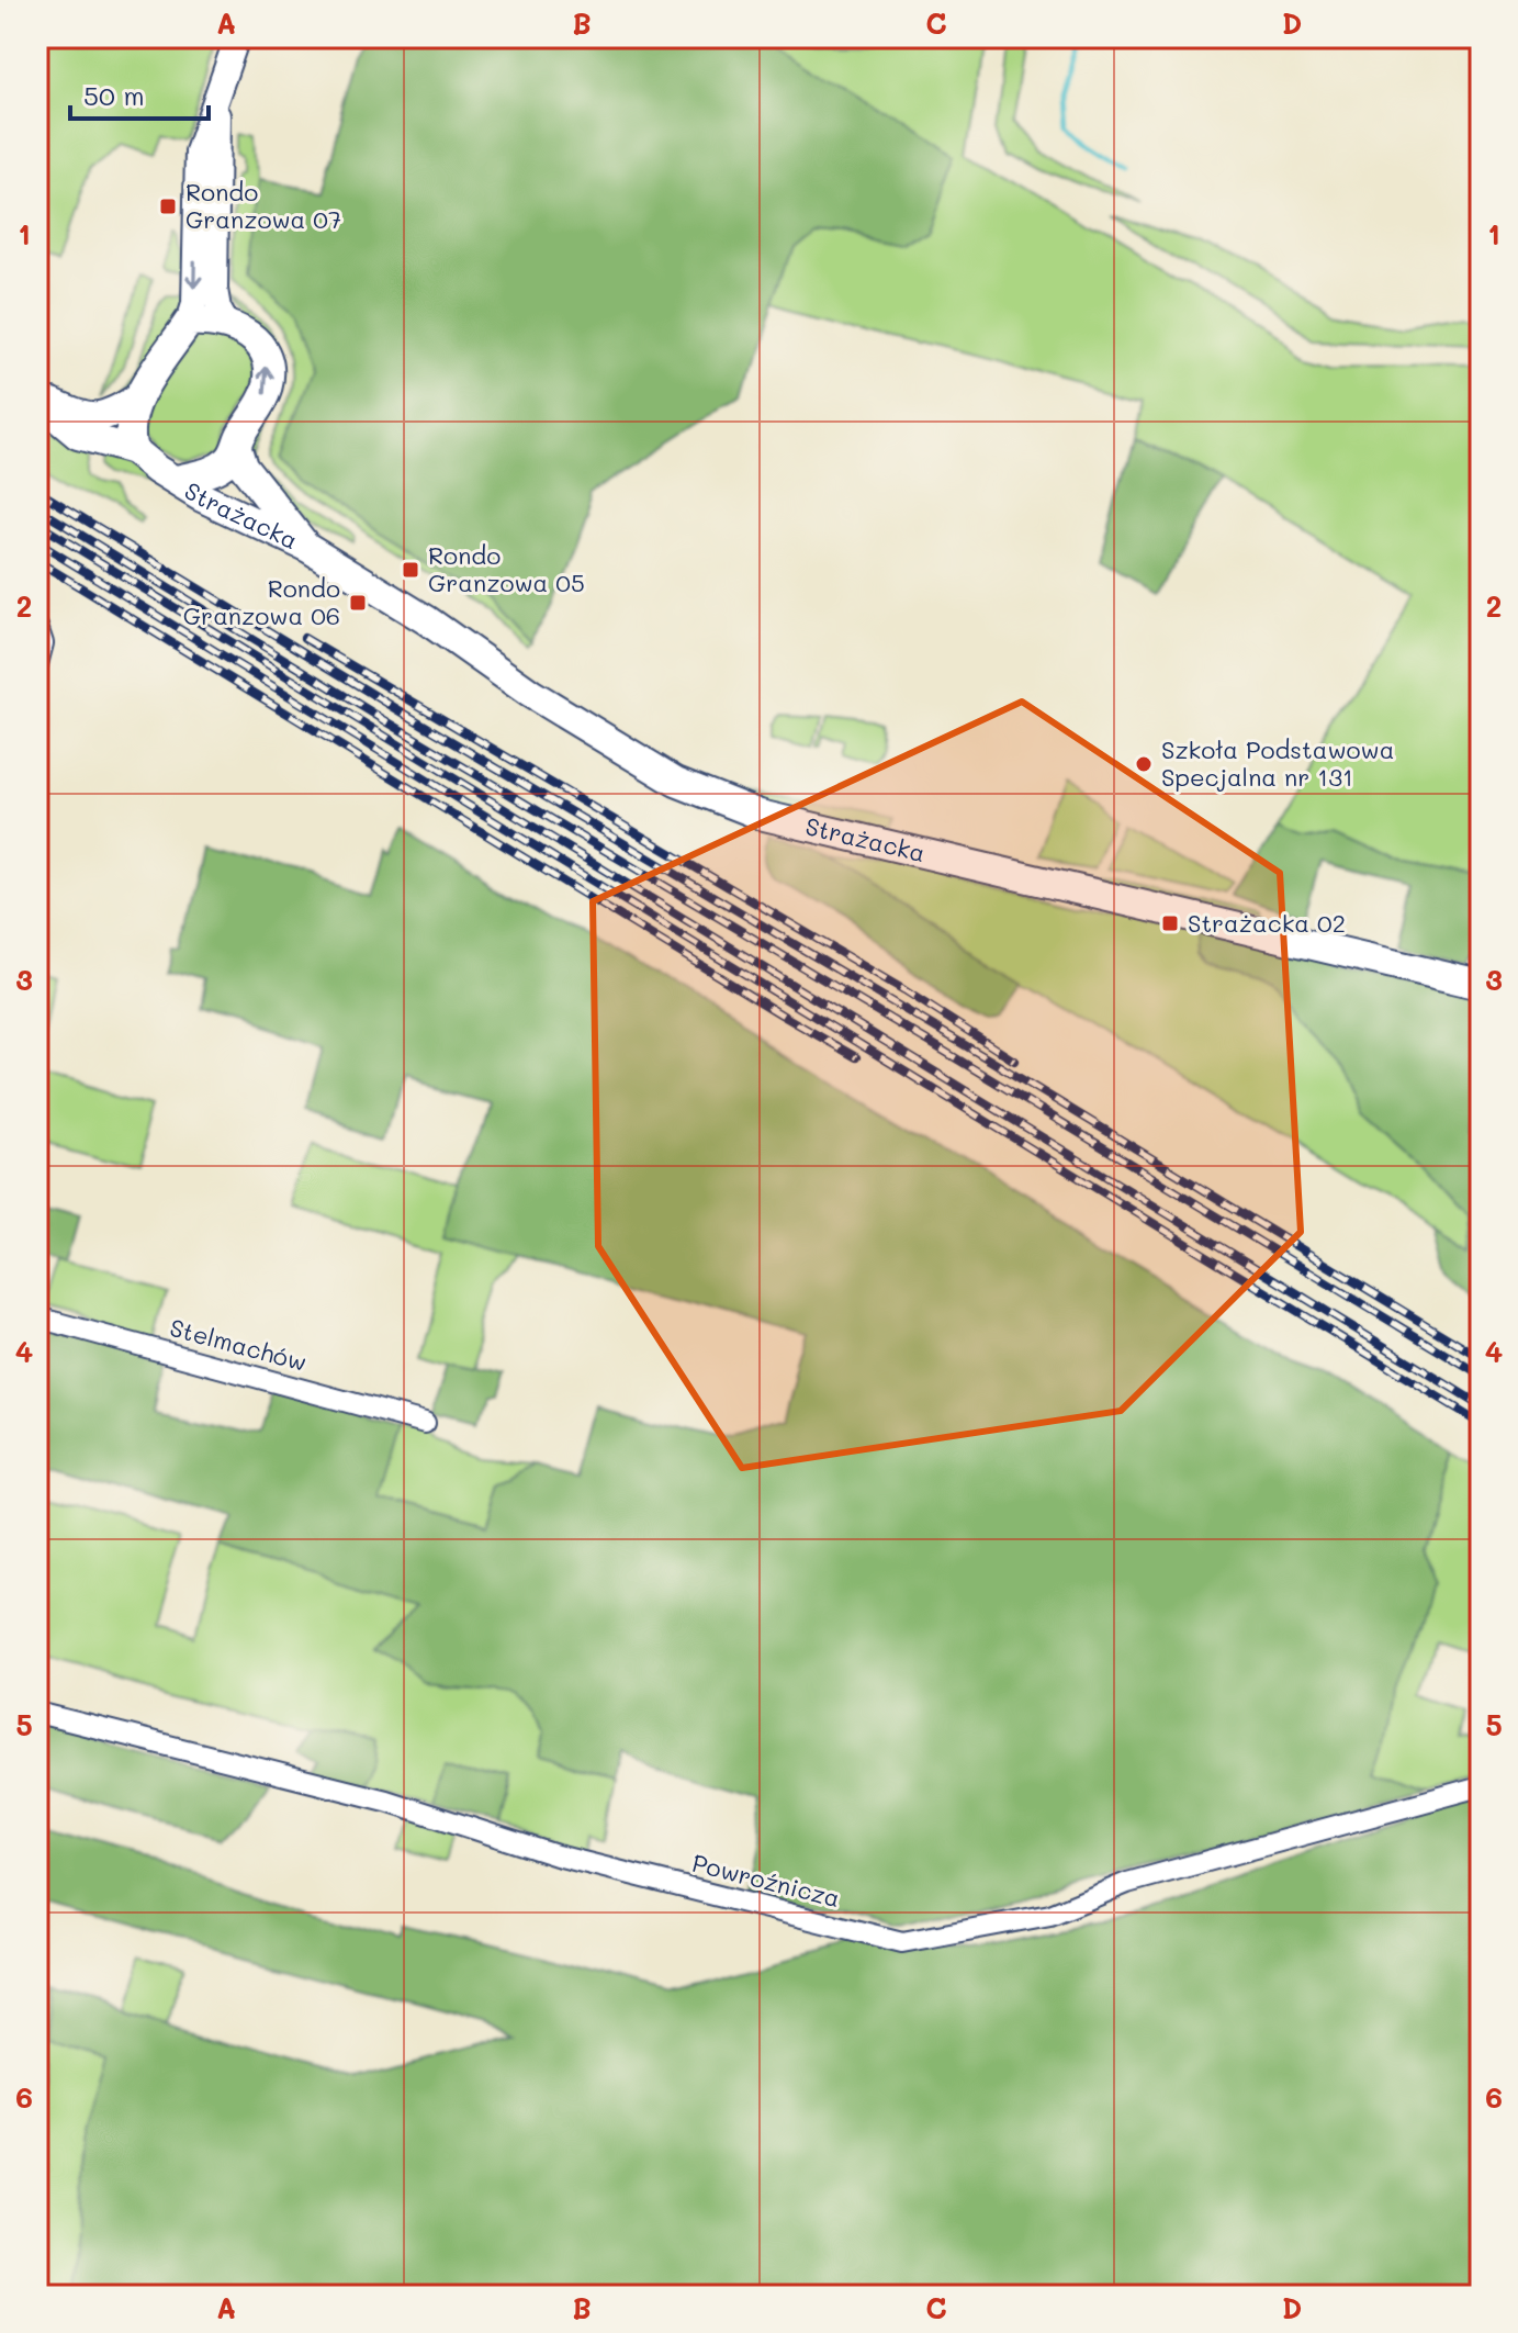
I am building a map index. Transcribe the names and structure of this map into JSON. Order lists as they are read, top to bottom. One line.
{"streets":{"main road":["Strażacka"],"street":["Stelmachów","Powroźnicza"]},"places":{"transit":["Rondo Granzowa 07","Rondo Granzowa 05","Rondo Granzowa 06","Strażacka 02"],"other":["Szkoła Podstawowa Specjalna nr 131"]},"scale_bar":"50 m","grid":{"columns":["A","B","C","D"],"rows":["1","2","3","4","5","6"]}}
